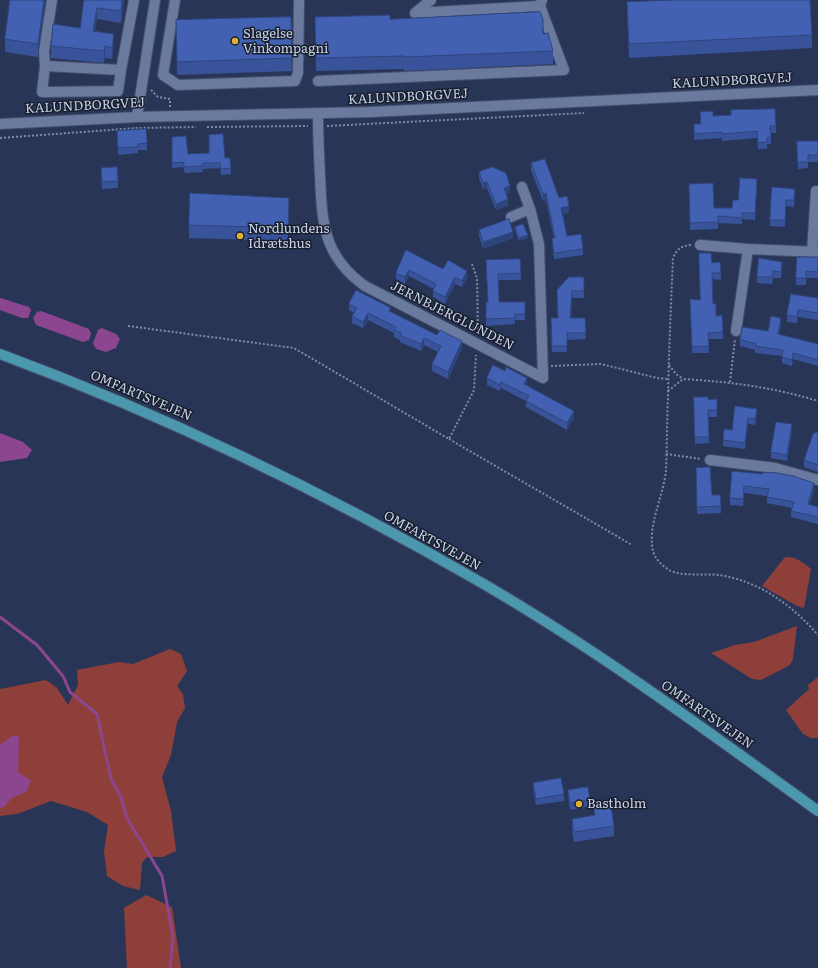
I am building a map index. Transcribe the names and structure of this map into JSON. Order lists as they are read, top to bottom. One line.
{"streets":{"main road":["OMFARTSVEJEN"],"street":["KALUNDBORGVEJ","JERNBJERGLUNDEN"]},"crossings":[["KALUNDBORGVEJ","JERNBJERGLUNDEN"]],"places":["Slagelse Vinkompagni","Nordlundens Idrætshus","Bastholm"]}
